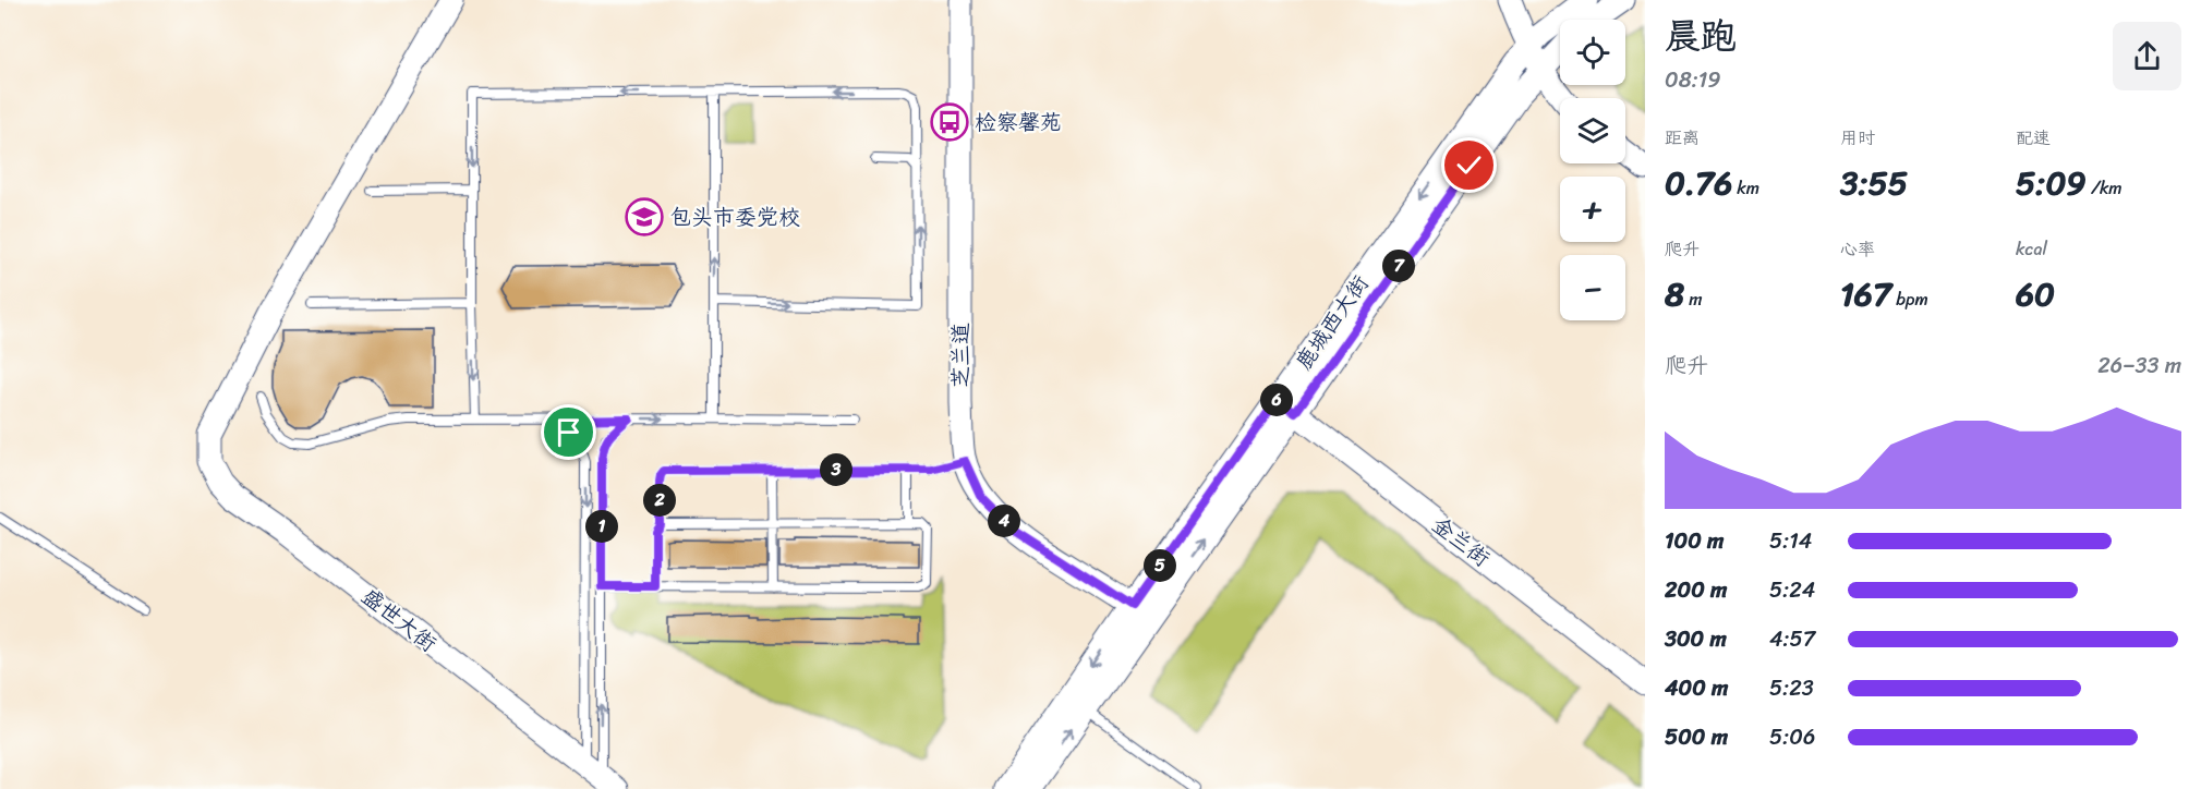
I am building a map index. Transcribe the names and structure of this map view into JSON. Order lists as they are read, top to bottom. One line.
{"streets":{"street":["鹿城西大街","芝兰道","金兰街","盛世大街"]},"crossings":[["鹿城西大街","芝兰道"],["鹿城西大街","金兰街"]],"places":{"bus stop":["检察馨苑"],"school or university":["包头市委党校"]},"page":{"heading":["晨跑","08:19"],"map_buttons":["+","−"],"stats":[["距离","0.76 km"],["用时","3:55"],["配速","5:09 /km"],["爬升","8 m"],["心率","167 bpm"],["kcal","60"]],"pins":["7","6","3","2","4","1","5"],"chart":["爬升","26–33 m"],"list":[{"name":"100 m","note":"5:14"},{"name":"200 m","note":"5:24"},{"name":"300 m","note":"4:57"},{"name":"400 m","note":"5:23"},{"name":"500 m","note":"5:06"}]}}
